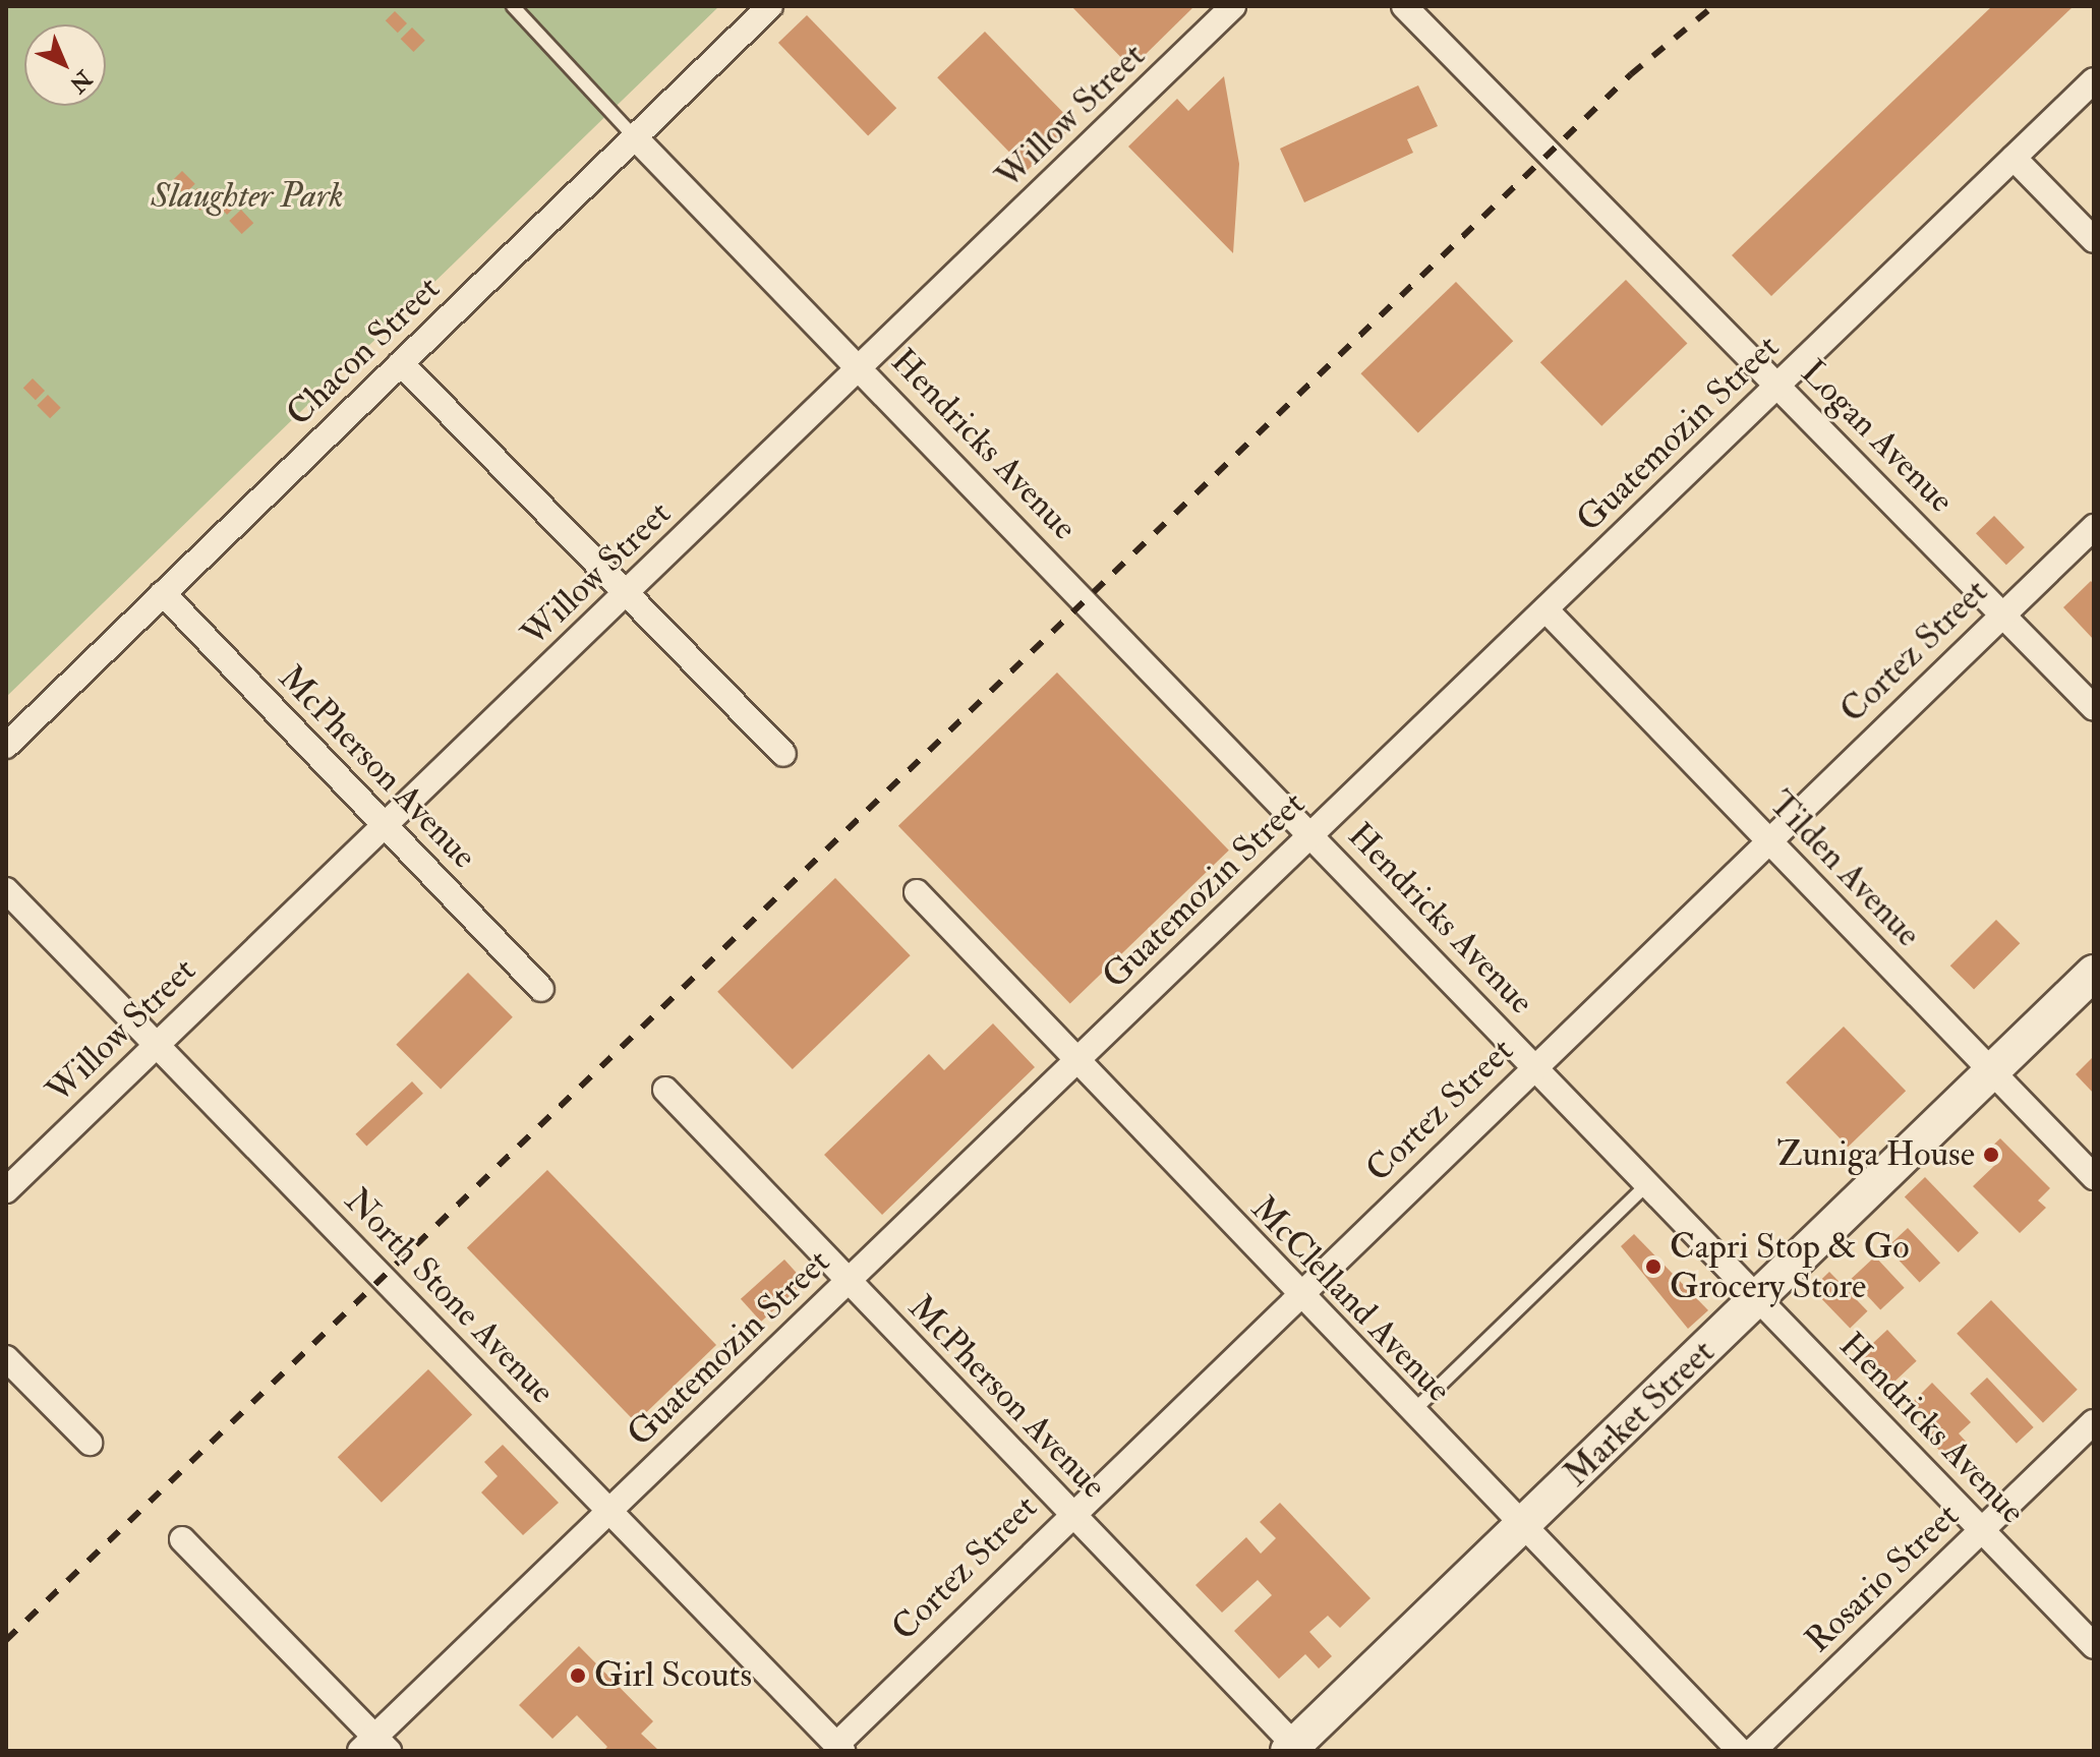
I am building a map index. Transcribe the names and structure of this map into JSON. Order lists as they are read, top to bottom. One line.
{"streets":{"street":["Willow Street","Chacon Street","Guatemozin Street","Logan Avenue","Hendricks Avenue","Cortez Street","McPherson Avenue","Tilden Avenue","North Stone Avenue","McClelland Avenue","Market Street","Rosario Street"]},"crossings":[["Willow Street","Hendricks Avenue"],["Willow Street","McPherson Avenue"],["Willow Street","North Stone Avenue"],["Chacon Street","Hendricks Avenue"],["Chacon Street","McPherson Avenue"],["Guatemozin Street","Logan Avenue"],["Guatemozin Street","Hendricks Avenue"],["Guatemozin Street","McPherson Avenue"],["Guatemozin Street","Tilden Avenue"],["Guatemozin Street","North Stone Avenue"],["Guatemozin Street","McClelland Avenue"],["Logan Avenue","Cortez Street"],["Hendricks Avenue","Cortez Street"],["Hendricks Avenue","Market Street"],["Hendricks Avenue","Rosario Street"],["Cortez Street","McPherson Avenue"],["Cortez Street","Tilden Avenue"],["Cortez Street","North Stone Avenue"],["Cortez Street","McClelland Avenue"],["McPherson Avenue","Market Street"],["Tilden Avenue","Market Street"],["McClelland Avenue","Market Street"]],"parks":["Slaughter Park"],"places":["Zuniga House","Capri Stop & Go Grocery Store","Girl Scouts"],"north":"bottom right"}
